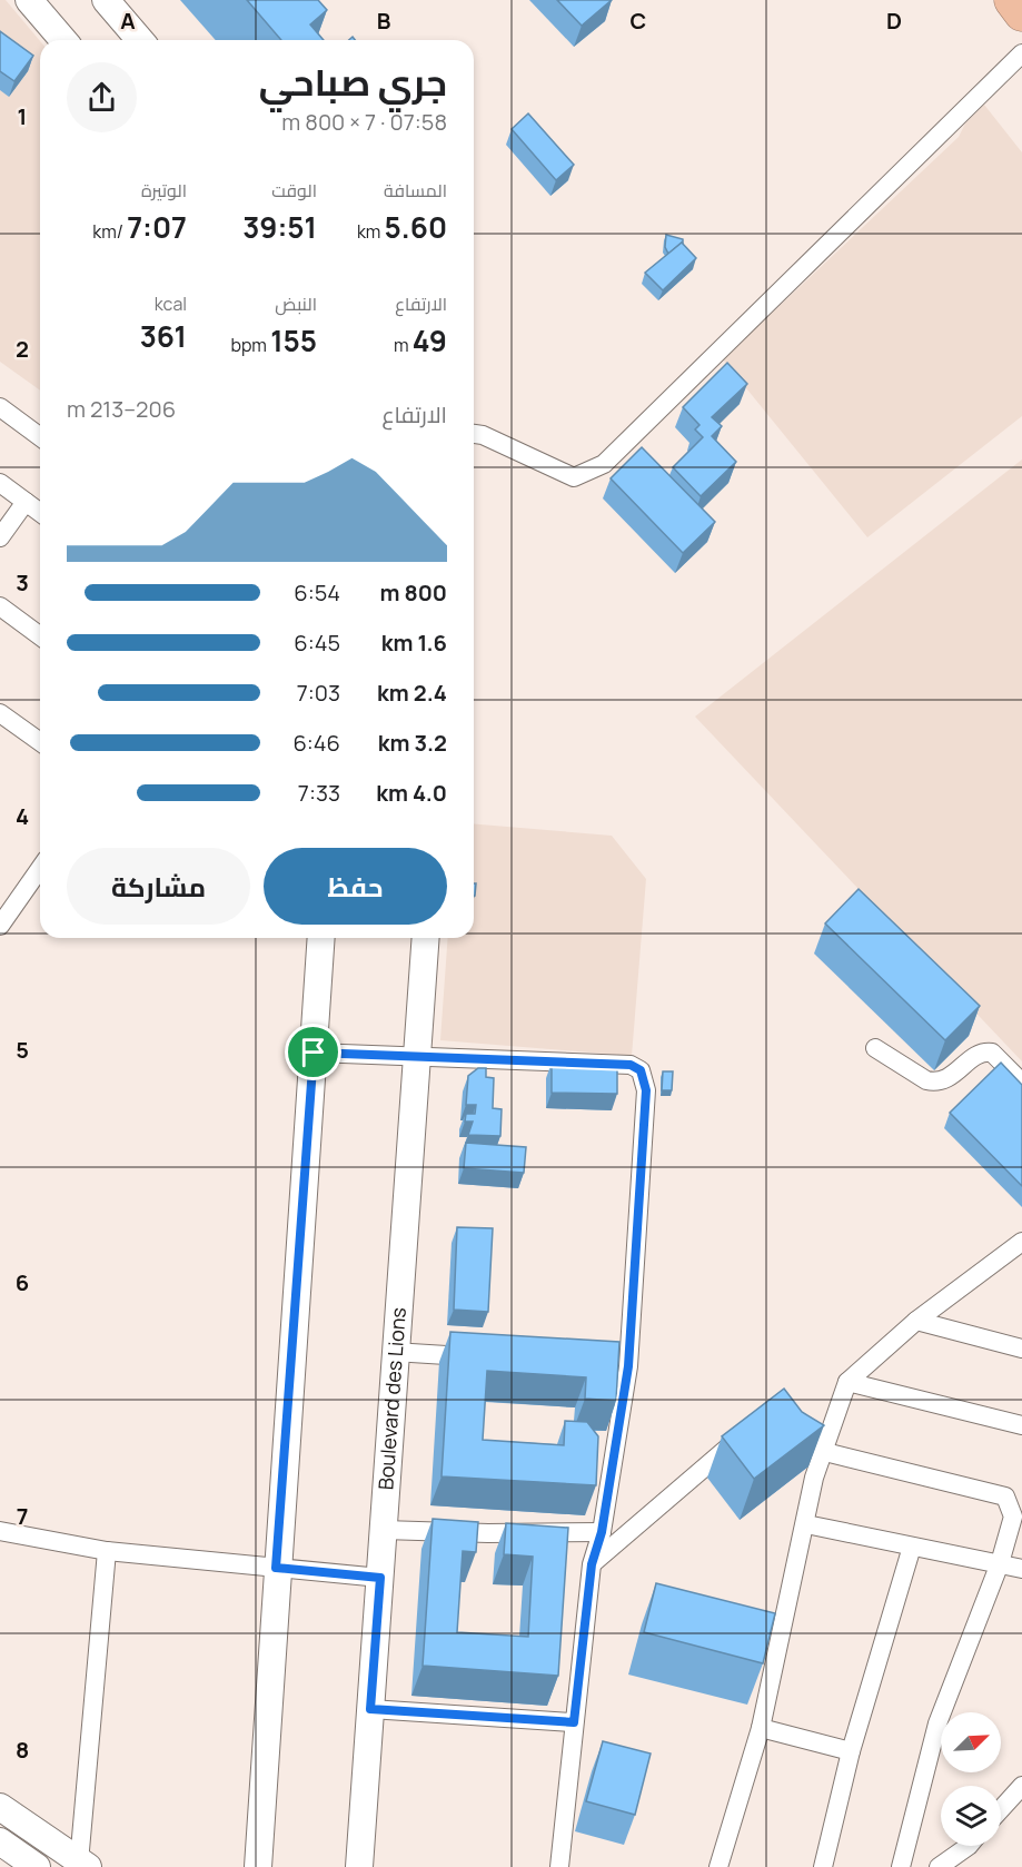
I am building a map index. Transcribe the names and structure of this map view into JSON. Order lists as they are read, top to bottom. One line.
{"streets":{"main road":["Boulevard des Lions"]},"north":"top right","page":{"heading":["جري صباحي","07:58 · 7 × 800 m"],"stats":[["المسافة","5.60 km"],["الوقت","39:51"],["الوتيرة","7:07 /km"],["الارتفاع","49 m"],["النبض","155 bpm"],["kcal","361"]],"chart":["الارتفاع","206–213 m"],"list":[{"name":"800 m","note":"6:54"},{"name":"1.6 km","note":"6:45"},{"name":"2.4 km","note":"7:03"},{"name":"3.2 km","note":"6:46"},{"name":"4.0 km","note":"7:33"}],"buttons":["حفظ","مشاركة"]},"grid":{"columns":["A","B","C","D"],"rows":["1","2","3","4","5","6","7","8"]}}
